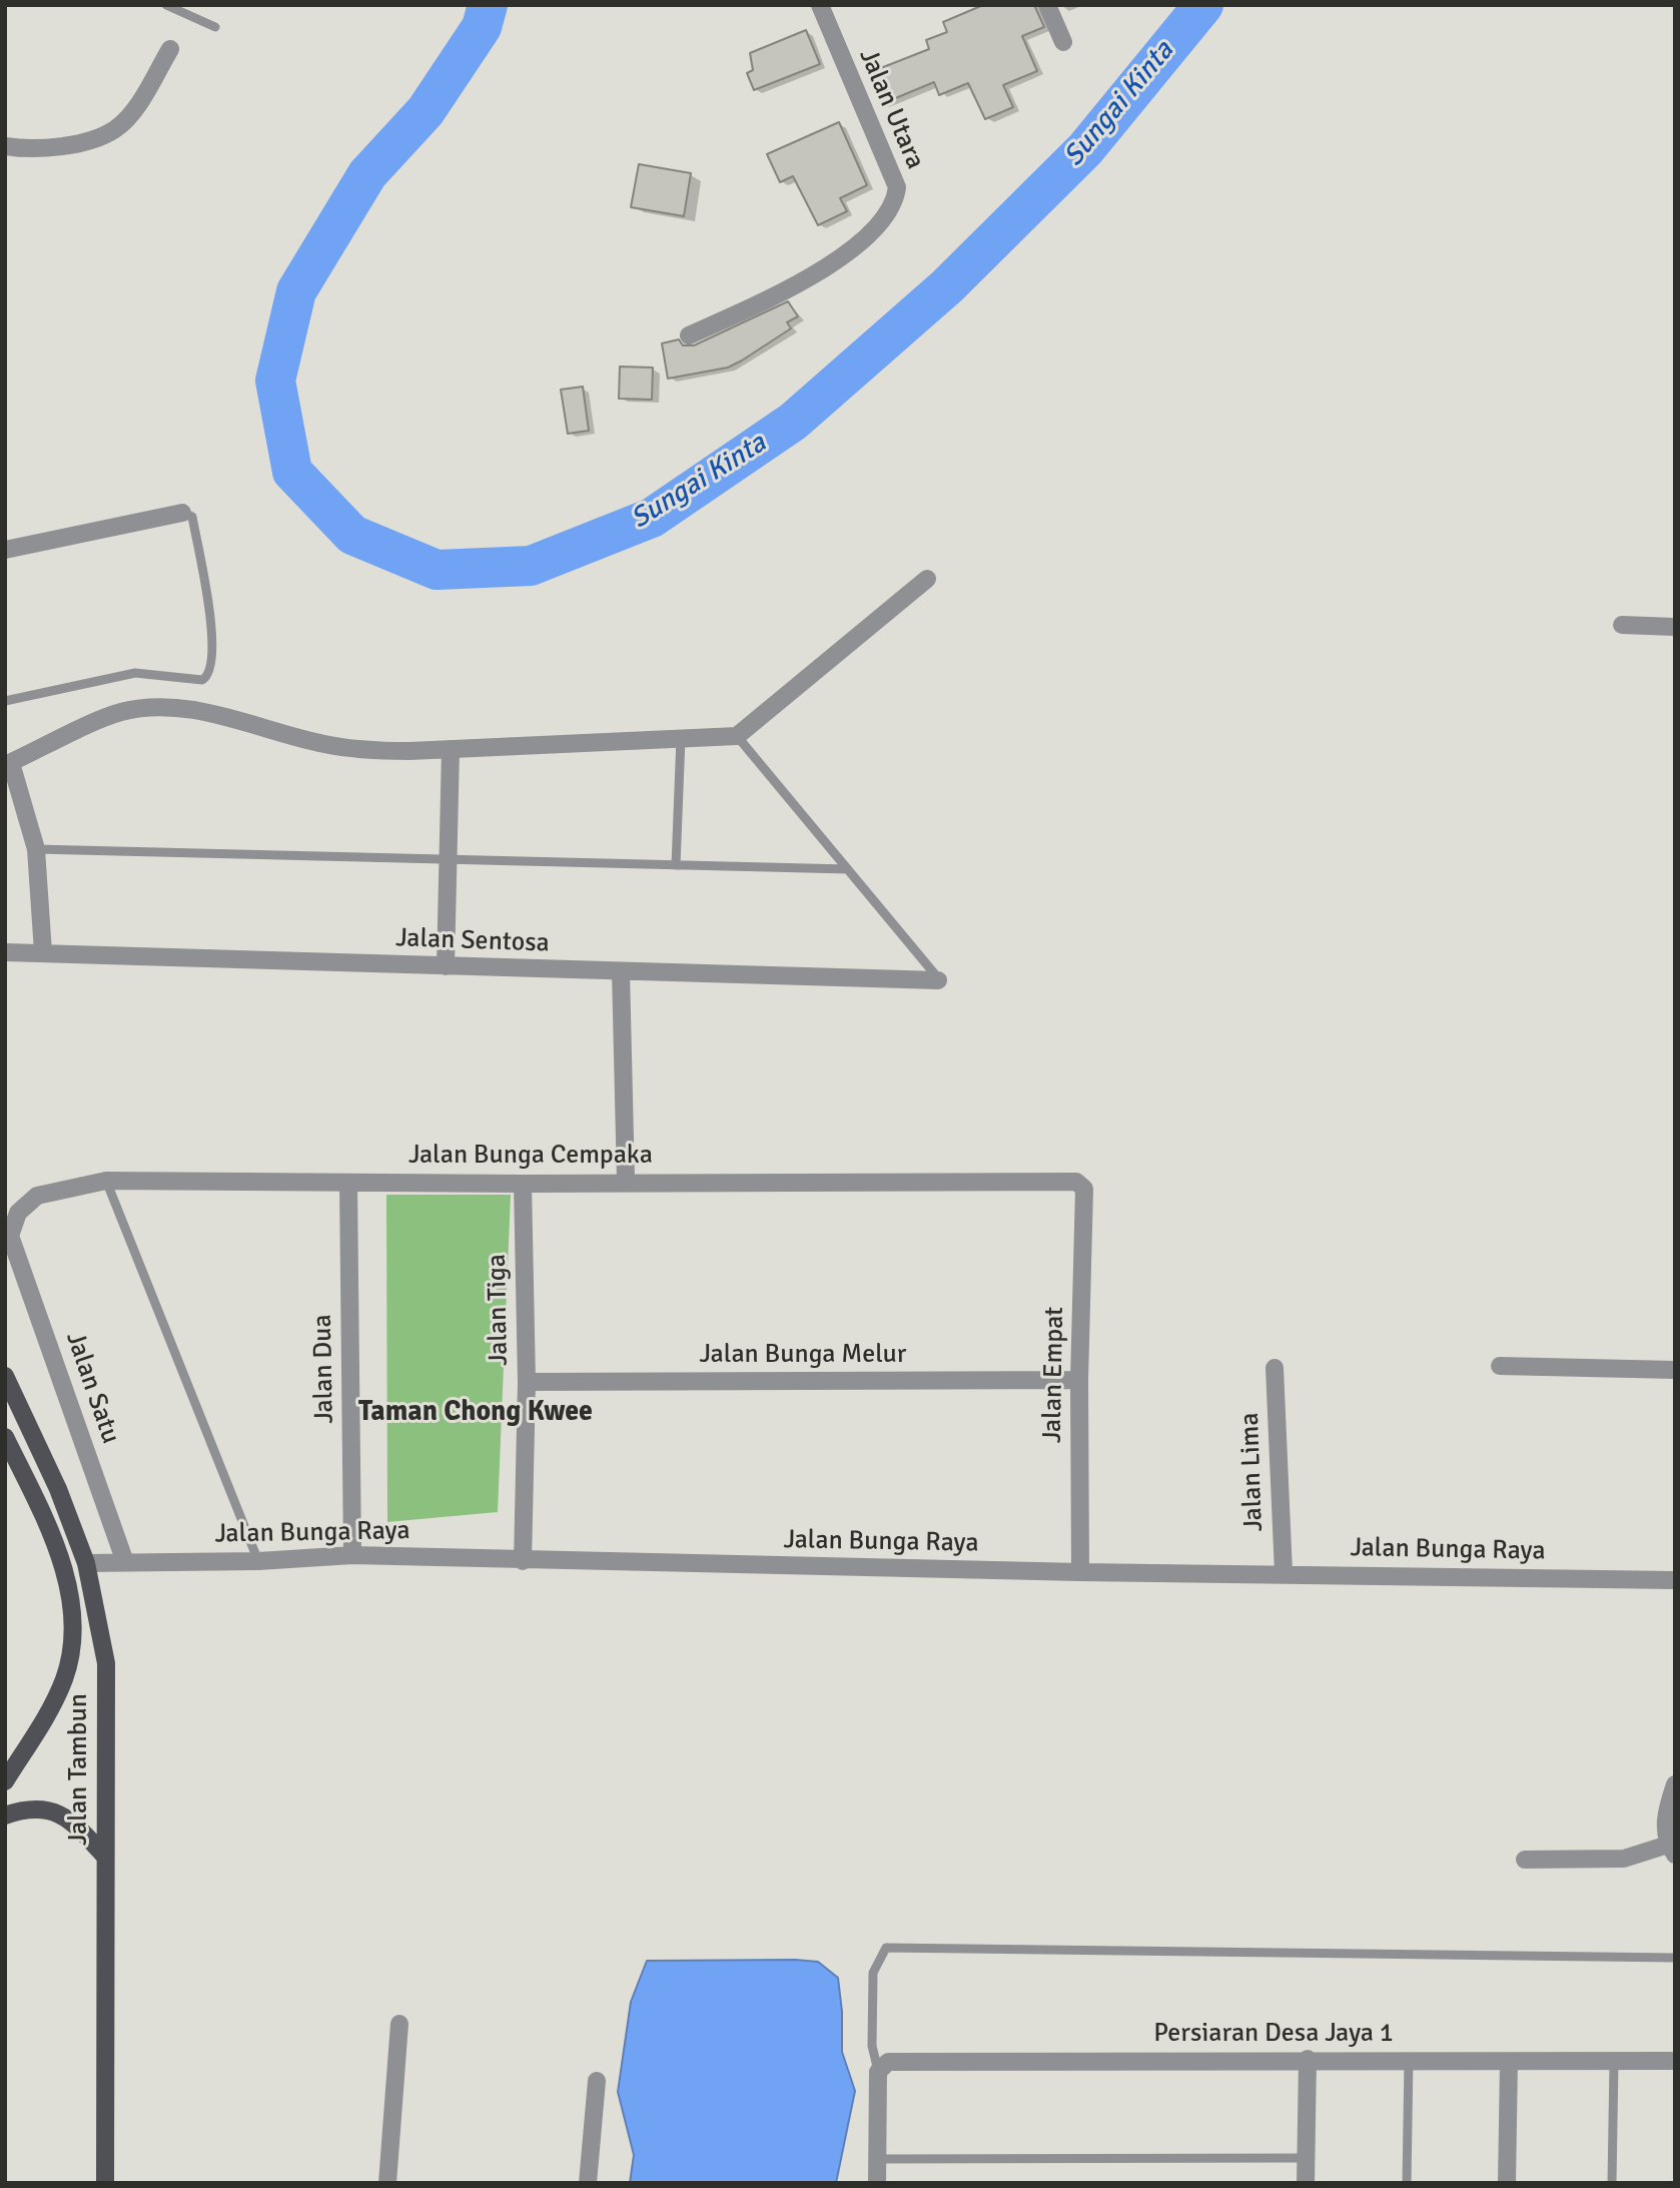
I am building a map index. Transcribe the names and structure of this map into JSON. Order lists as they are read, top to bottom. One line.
{"streets":{"main road":["Jalan Tambun"],"street":["Jalan Utara","Jalan Sentosa","Jalan Bunga Cempaka","Jalan Tiga","Jalan Bunga Melur","Jalan Dua","Jalan Empat","Jalan Satu","Jalan Lima","Jalan Bunga Raya","Persiaran Desa Jaya 1"]},"crossings":[["Jalan Bunga Cempaka","Jalan Tiga"],["Jalan Bunga Cempaka","Jalan Dua"],["Jalan Bunga Cempaka","Jalan Empat"],["Jalan Bunga Cempaka","Jalan Satu"],["Jalan Tiga","Jalan Bunga Melur"],["Jalan Tiga","Jalan Bunga Raya"],["Jalan Bunga Melur","Jalan Empat"],["Jalan Dua","Jalan Bunga Raya"],["Jalan Empat","Jalan Bunga Raya"],["Jalan Satu","Jalan Bunga Raya"],["Jalan Lima","Jalan Bunga Raya"],["Jalan Bunga Raya","Jalan Tambun"]],"districts":["Taman Chong Kwee"],"water":["Sungai Kinta"]}
